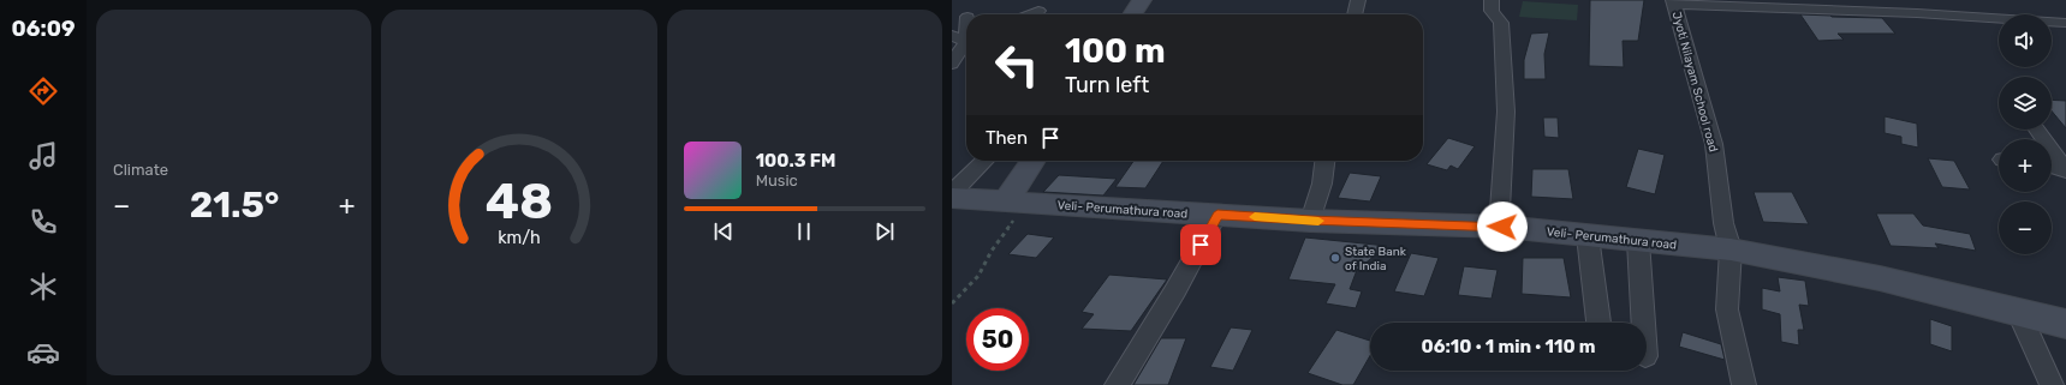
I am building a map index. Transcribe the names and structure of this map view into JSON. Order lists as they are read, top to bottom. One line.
{"streets":{"main road":["Veli- Perumathura road"],"street":["Jyoti Nilayam School road"]},"crossings":[["Jyoti Nilayam School road","Veli- Perumathura road"]],"places":["State Bank of India"],"page":{"tabs":"06:09","tile":"Climate","map_buttons":["+","−"],"turn":["100 m","Turn left"],"then":"Then","song":["100.3 FM","Music"],"heat":["−","21.5°","+"],"limit":"50","trip":"06:10 · 1 min · 110 m","gauge":["48","km/h"]}}
